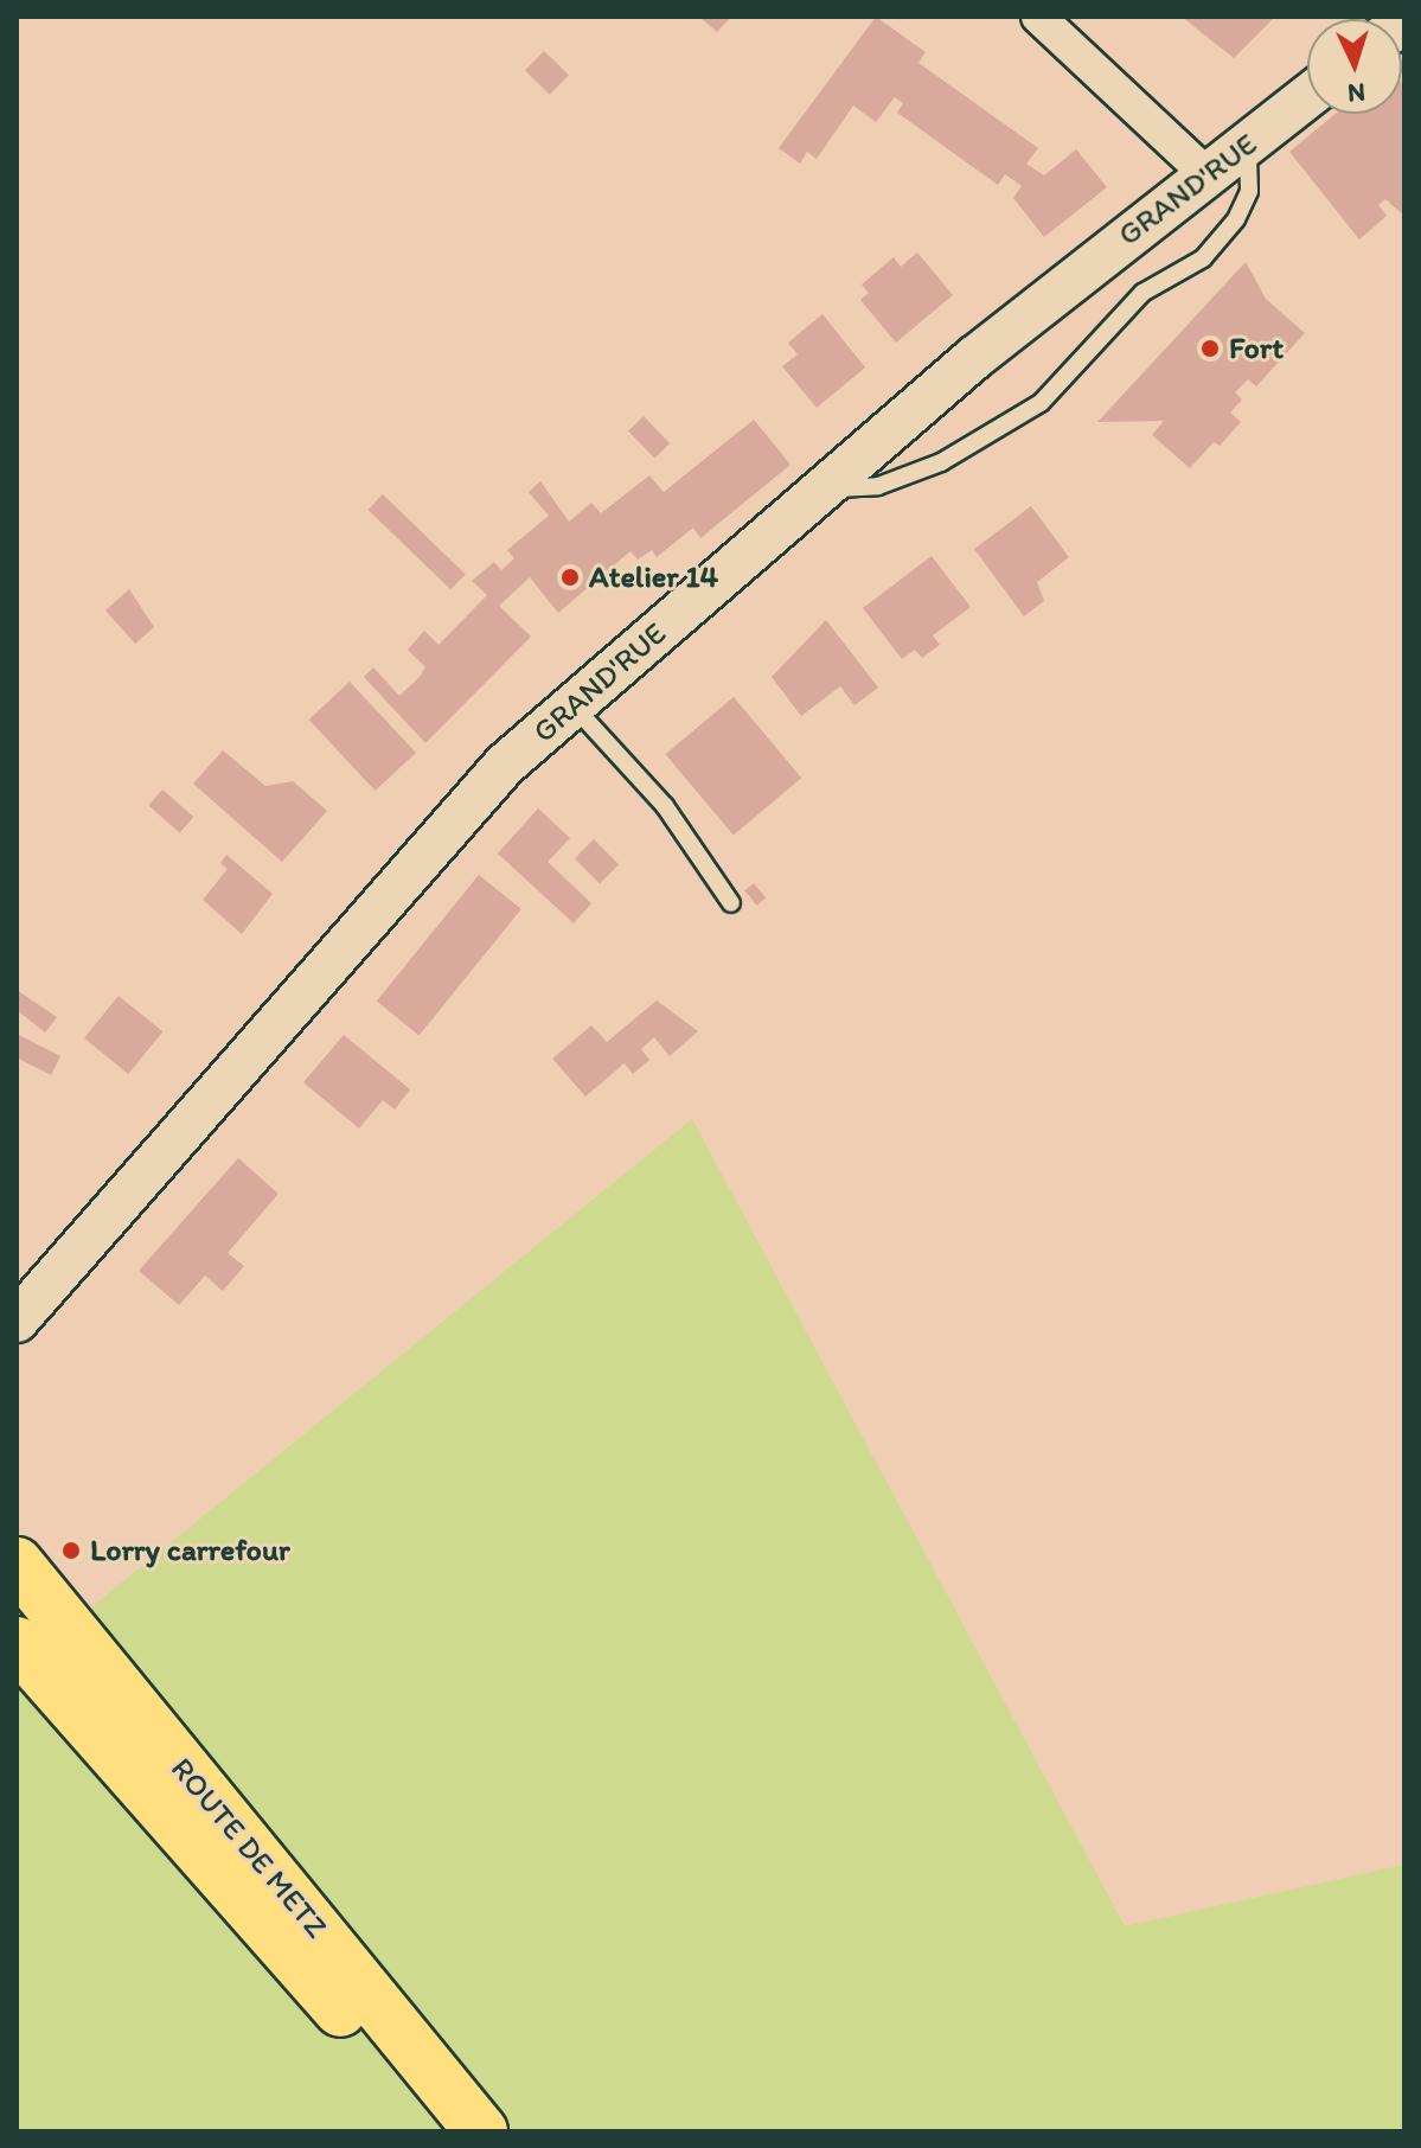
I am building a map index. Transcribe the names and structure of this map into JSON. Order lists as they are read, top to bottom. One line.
{"streets":{"main road":["ROUTE DE METZ"],"street":["GRAND'RUE"]},"places":["Fort","Atelier 14","Lorry carrefour"],"north":"bottom"}
